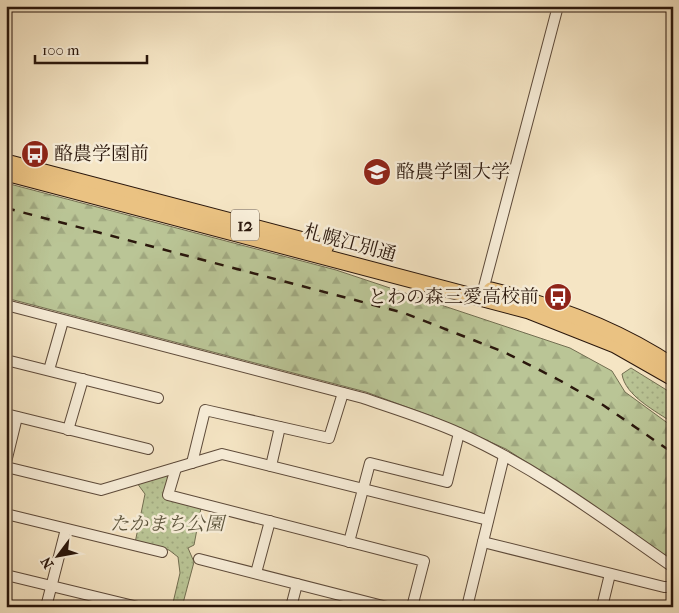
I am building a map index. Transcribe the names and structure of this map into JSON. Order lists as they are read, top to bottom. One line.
{"streets":{"highway":["12","札幌江別通"]},"parks":["たかまち公園"],"places":{"bus stop":["酪農学園前","とわの森三愛高校前"],"school or university":["酪農学園大学"]},"scale_bar":"100 m","north":"bottom left"}
